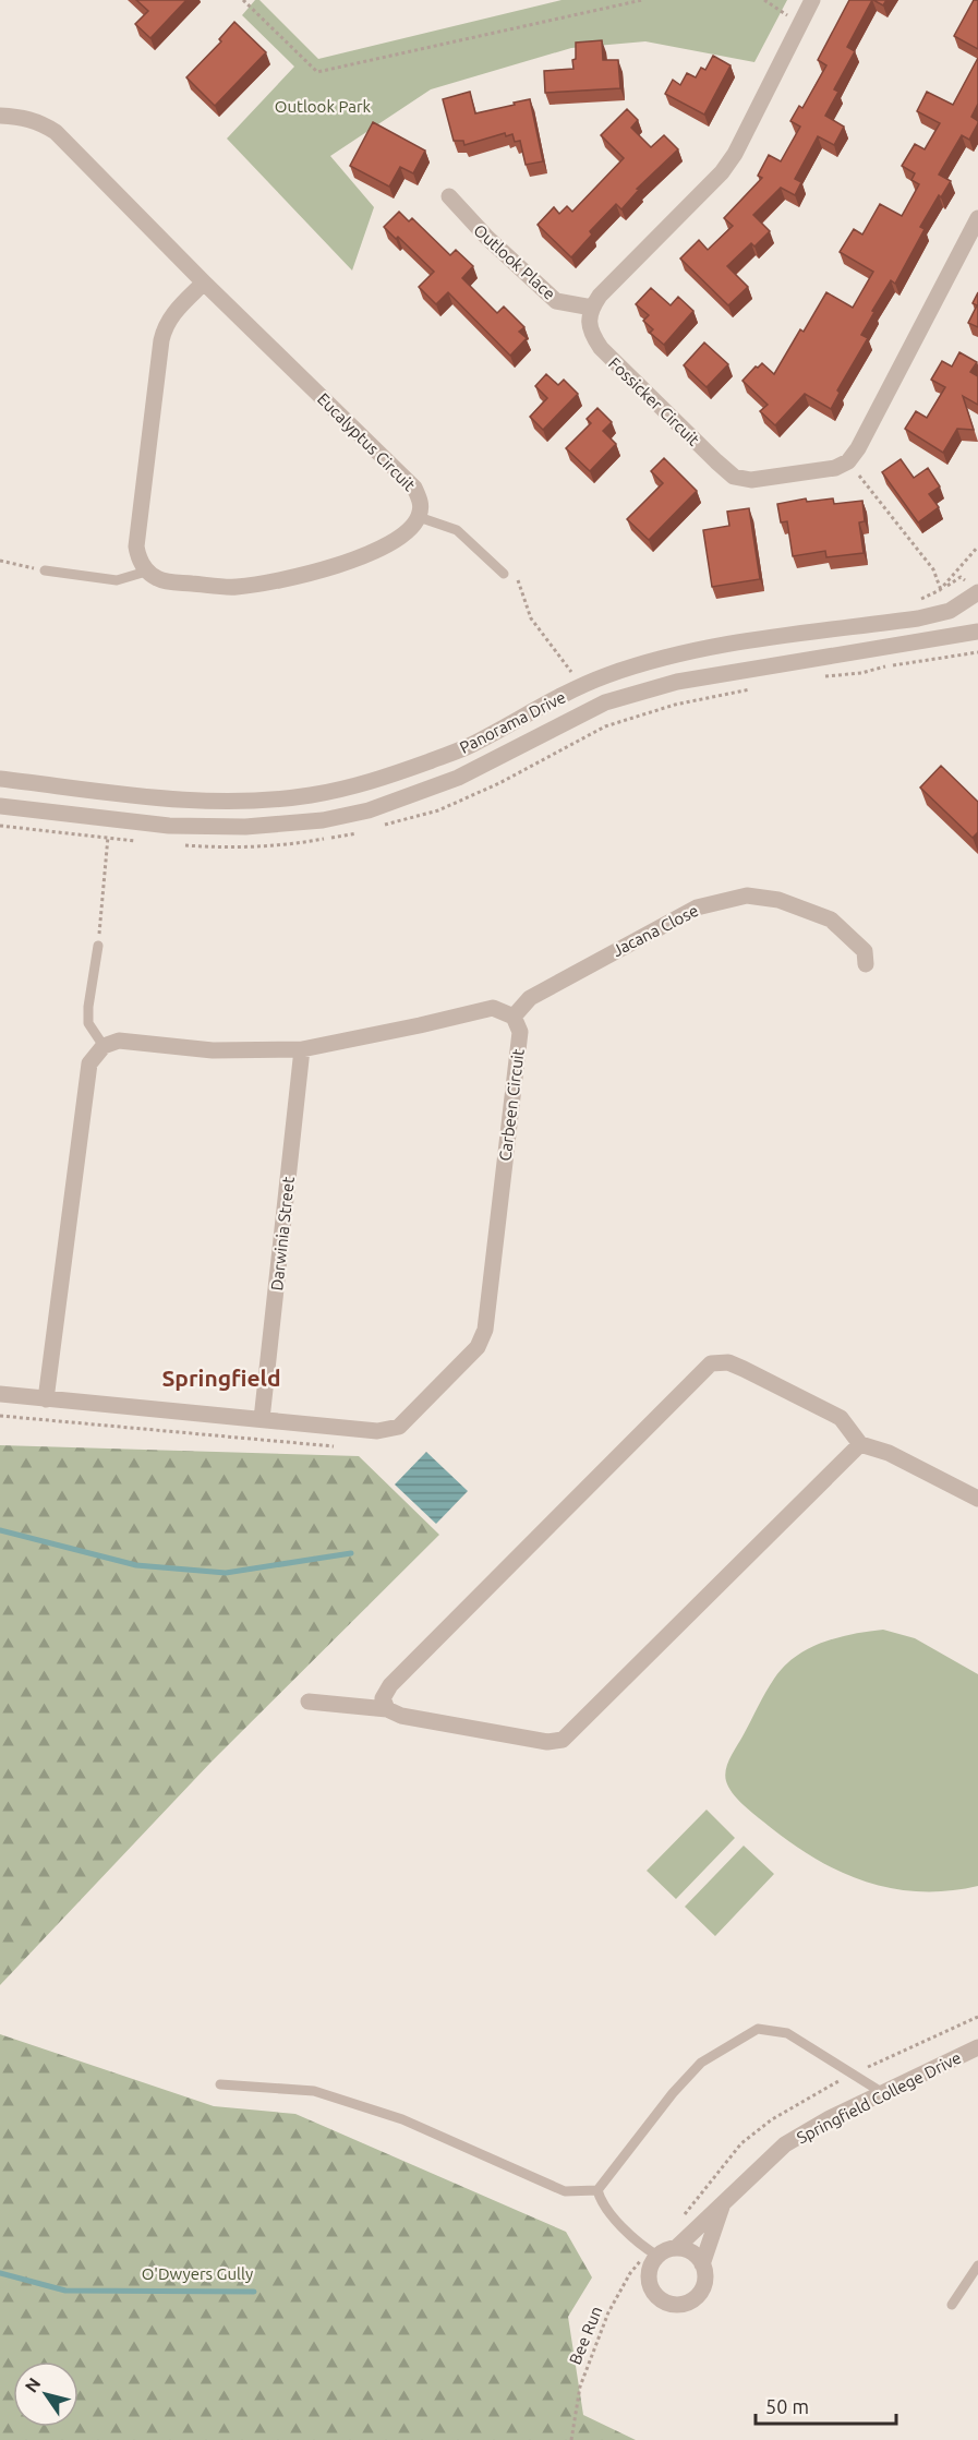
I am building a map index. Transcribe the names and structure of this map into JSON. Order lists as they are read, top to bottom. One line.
{"streets":{"street":["Outlook Place","Fossicker Circuit","Eucalyptus Circuit","Panorama Drive","Jacana Close","Carbeen Circuit","Darwinia Street","Springfield College Drive"],"path":["Bee Run"]},"crossings":[["Outlook Place","Fossicker Circuit"],["Jacana Close","Carbeen Circuit"],["Carbeen Circuit","Darwinia Street"],["Springfield College Drive","Bee Run"]],"districts":["Springfield"],"parks":["Outlook Park","O'Dwyers Gully"],"scale_bar":"50 m","north":"top left"}
